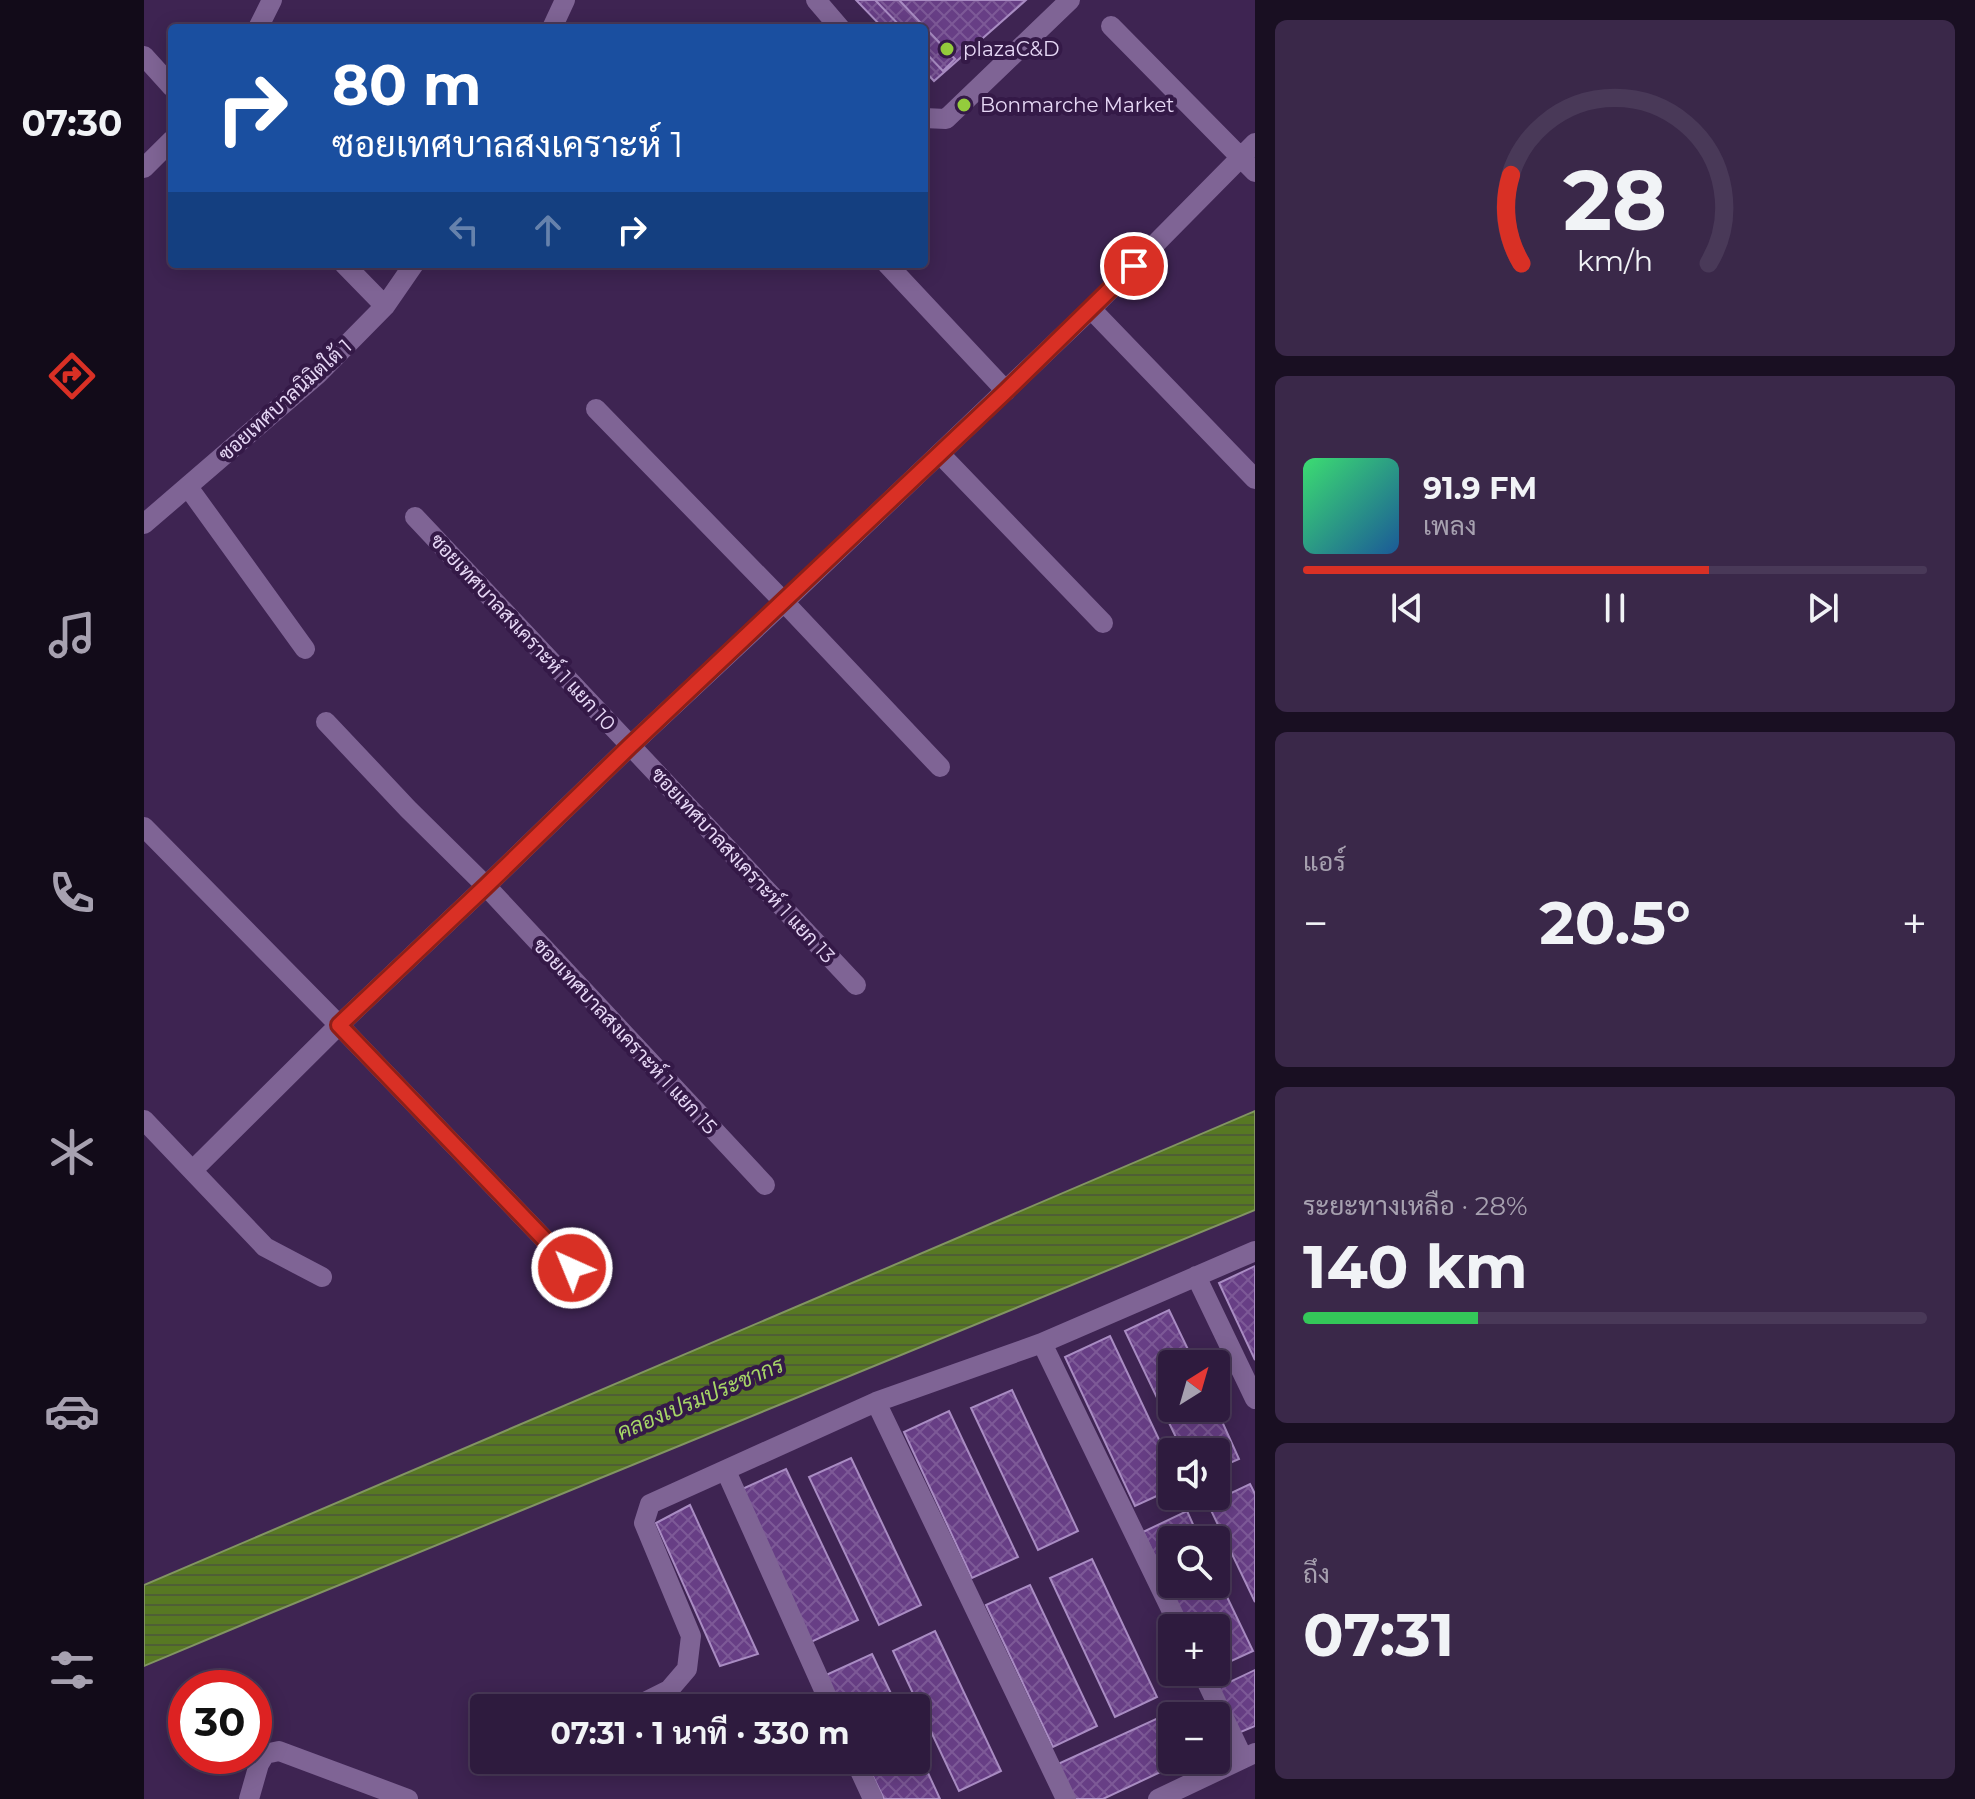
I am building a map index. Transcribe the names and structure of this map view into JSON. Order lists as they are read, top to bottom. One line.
{"streets":{"street":["ซอยเทศบาลนิมิตใต้ 1","ซอยเทศบาลสงเคราะห์ 1 แยก 10","ซอยเทศบาลสงเคราะห์ 1 แยก 13","ซอยเทศบาลสงเคราะห์ 1 แยก 15"]},"crossings":[["ซอยเทศบาลสงเคราะห์ 1 แยก 10","ซอยเทศบาลสงเคราะห์ 1 แยก 13"]],"water":["คลองเปรมประชากร"],"places":["plazaC&D","Bonmarche Market"],"north":"top right","page":{"tabs":"07:30","turn":["80 m","ซอยเทศบาลสงเคราะห์ 1"],"song":["91.9 FM","เพลง"],"tile":["แอร์",["ระยะทางเหลือ · 28%","140 km"],["ถึง","07:31"]],"heat":["−","20.5°","+"],"map_buttons":["+","−"],"limit":"30","trip":"07:31 · 1 นาที · 330 m","gauge":["28","km/h"]}}
